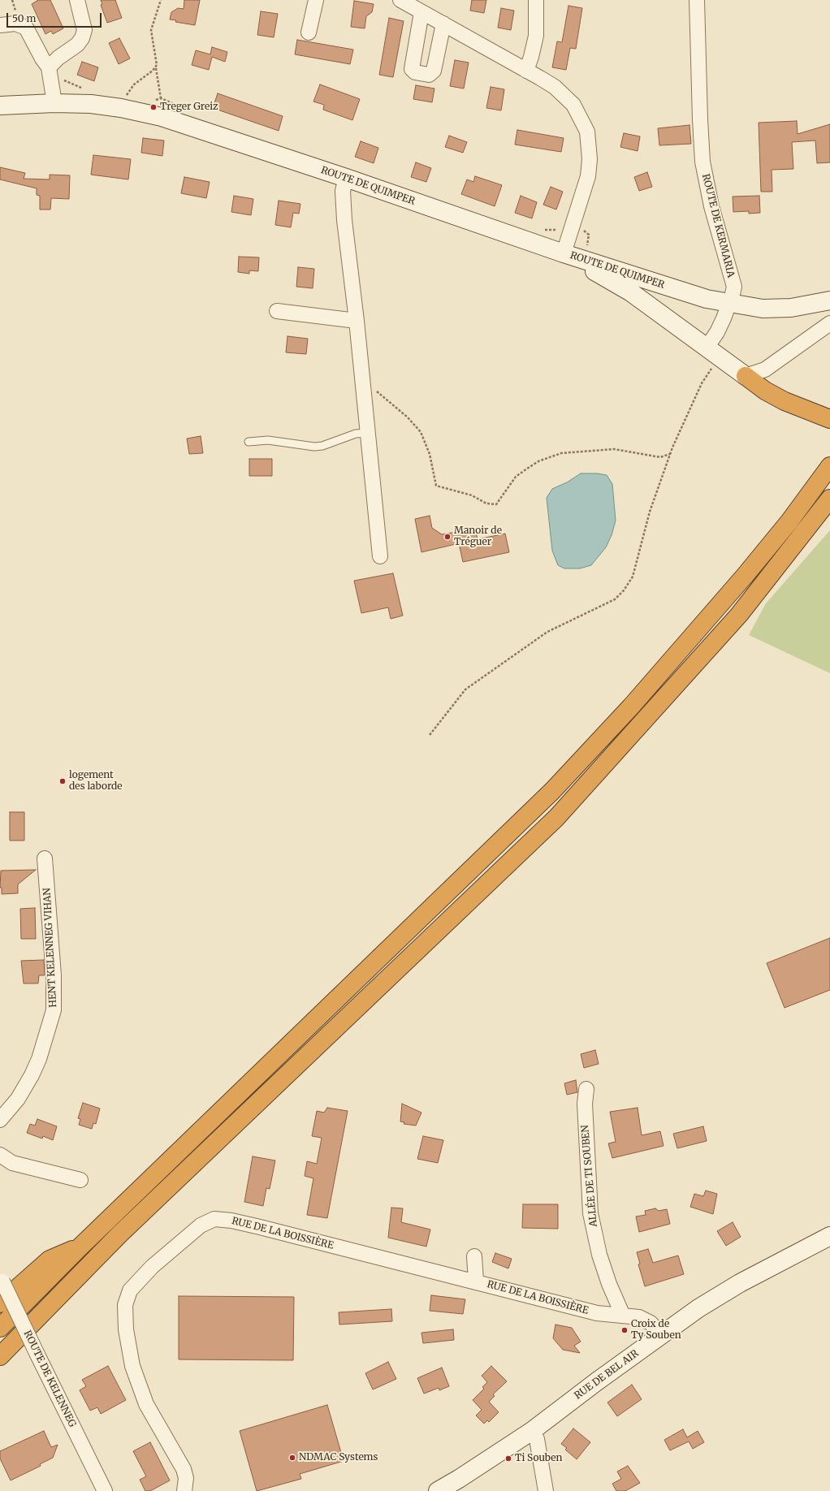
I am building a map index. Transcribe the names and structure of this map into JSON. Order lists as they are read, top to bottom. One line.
{"streets":{"main road":["ROUTE DE QUIMPER","RUE DE BEL AIR"],"street":["ROUTE DE KERMARIA","HENT KELENNEG VIHAN","ALLÉE DE TI SOUBEN","RUE DE LA BOISSIÈRE","ROUTE DE KELENNEG"]},"crossings":[["ROUTE DE QUIMPER","ROUTE DE KERMARIA"],["ALLÉE DE TI SOUBEN","RUE DE LA BOISSIÈRE"],["RUE DE LA BOISSIÈRE","RUE DE BEL AIR"]],"places":["Treger Greiz","Manoir de Tréguer","logement des laborde","Croix de Ty Souben","NDMAC Systems","Ti Souben"],"scale_bar":"50 m"}
